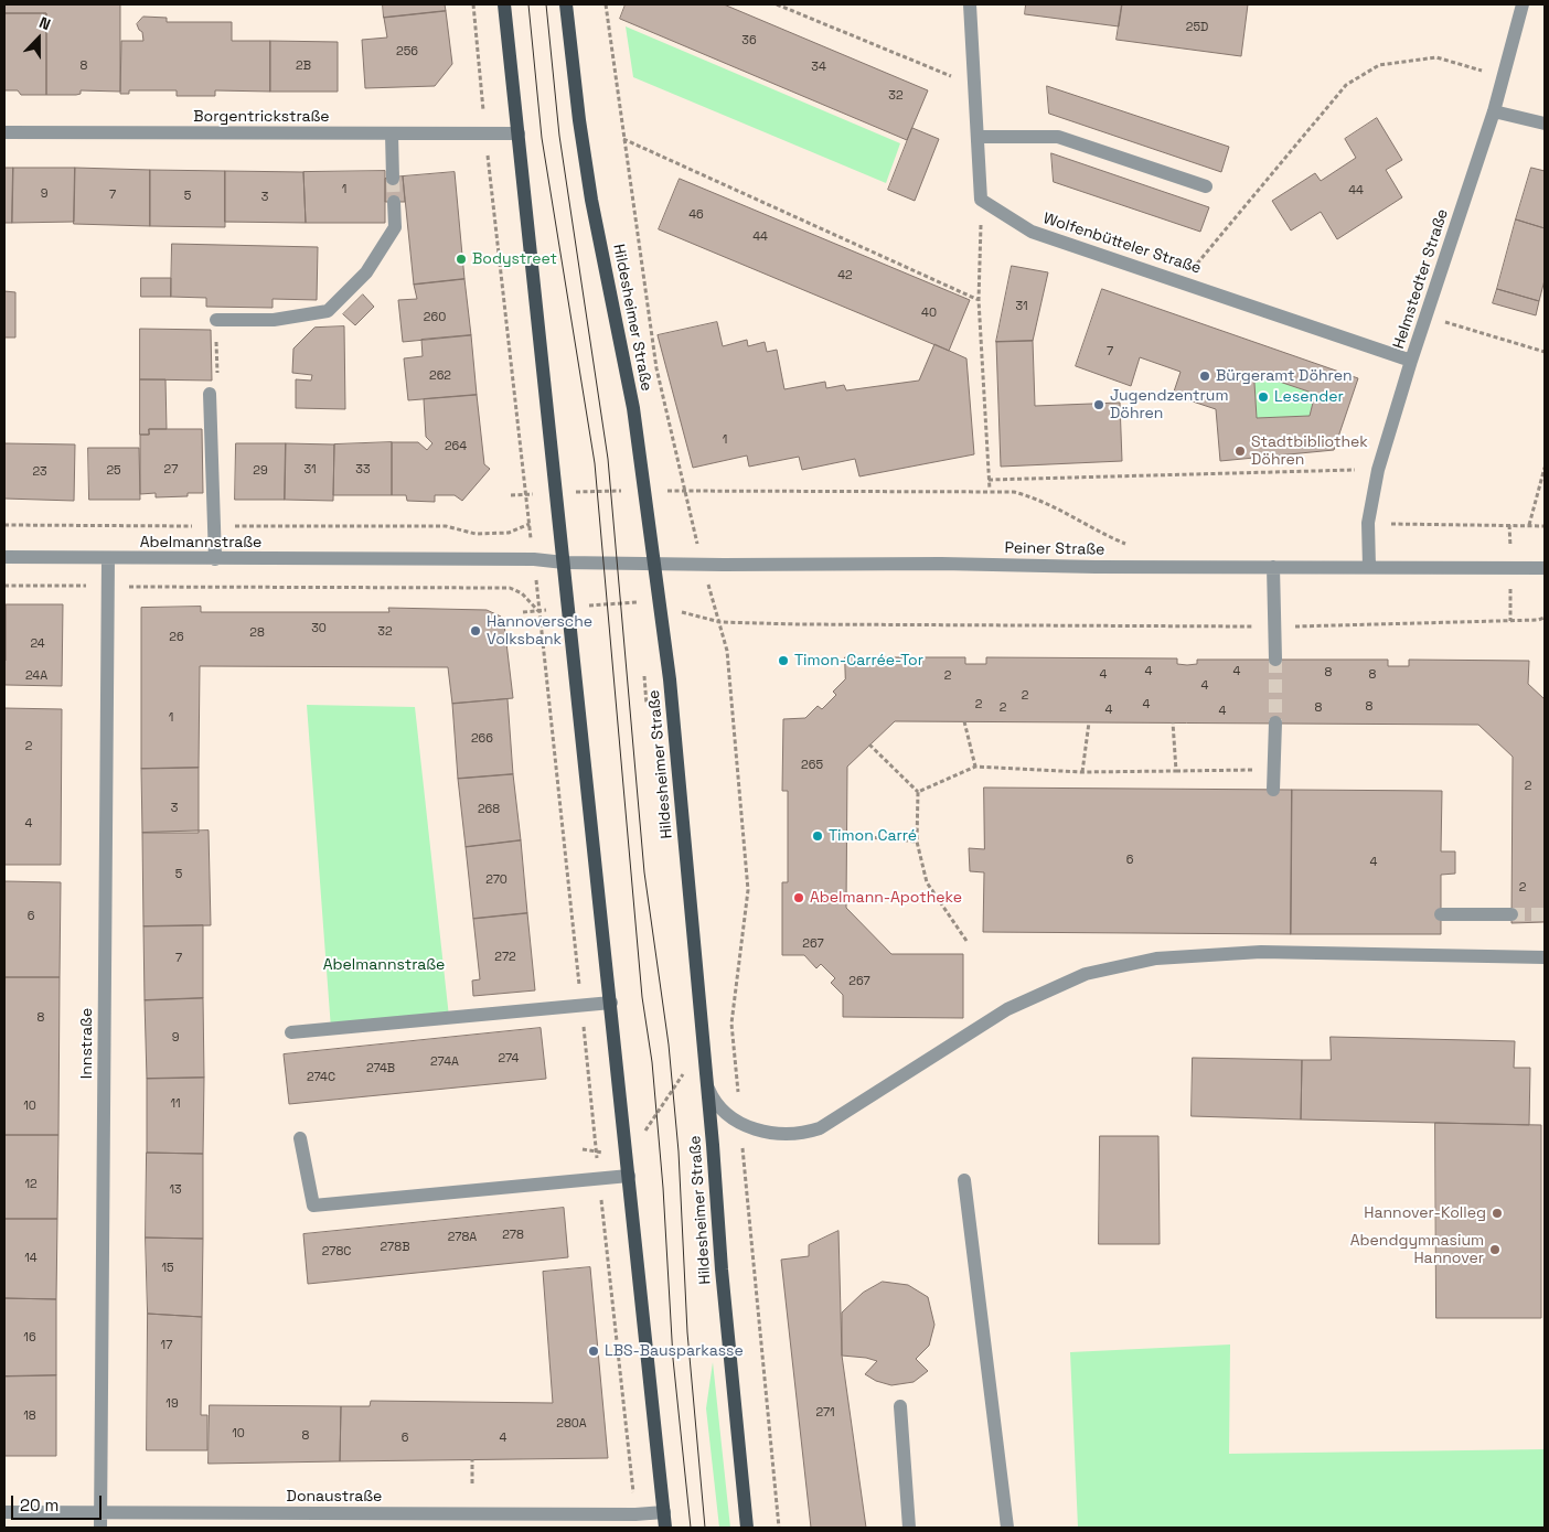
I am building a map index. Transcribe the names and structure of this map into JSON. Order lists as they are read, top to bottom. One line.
{"streets":{"main road":["Hildesheimer Straße"],"street":["Borgentrickstraße","Wolfenbütteler Straße","Helmstedter Straße","Abelmannstraße","Peiner Straße","Innstraße","Donaustraße"]},"crossings":[["Wolfenbütteler Straße","Helmstedter Straße"],["Helmstedter Straße","Peiner Straße"],["Hildesheimer Straße","Peiner Straße"],["Abelmannstraße","Peiner Straße"],["Abelmannstraße","Innstraße"],["Innstraße","Donaustraße"]],"parks":["Abelmannstraße"],"places":["Bodystreet","Bürgeramt Döhren","Lesender","Jugendzentrum Döhren","Stadtbibliothek Döhren","Hannoversche Volksbank","Timon-Carrée-Tor","Timon Carré","Abelmann-Apotheke","Hannover-Kolleg","Abendgymnasium Hannover","LBS-Bausparkasse"],"house_numbers":["25D","36","256","8","2B","34","32","1","44","9","7","5","3","46","44","42","31","40","260","7","262","1","264","27","31","33","25","29","23","30","32","28","26","24","4","4","8","4","8","24A","2","4","2","2","4","8","2","8","4","4","1","266","2","265","2","3","268","4","6","4","5","270","2","6","267","272","7","267","8","9","274","274A","274B","274C","11","10","12","13","278","278A","278B","278C","14","15","16","17","19","271","18","280A","10","8","6","4"],"scale_bar":"20 m","north":"top"}
